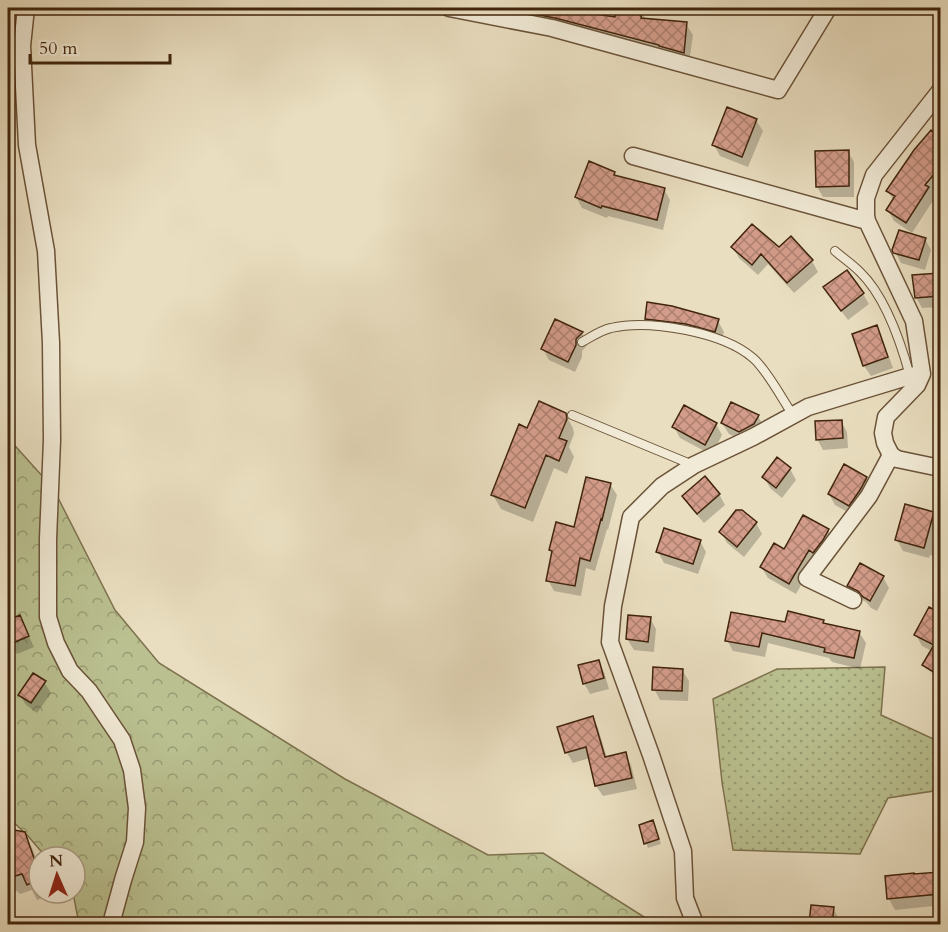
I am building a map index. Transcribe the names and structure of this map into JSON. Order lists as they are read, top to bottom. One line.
{"scale_bar":"50 m","north":"top"}
